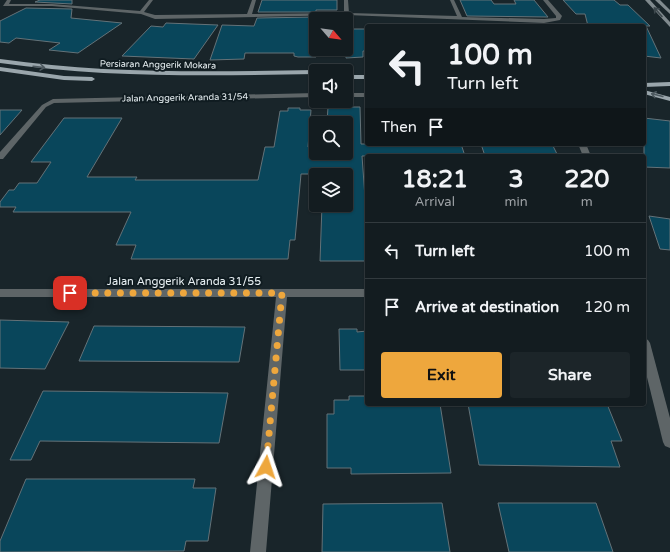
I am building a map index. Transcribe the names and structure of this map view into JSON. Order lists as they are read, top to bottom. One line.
{"streets":{"main road":["Persiaran Anggerik Mokara"],"street":["Jalan Anggerik Aranda 31/54","Jalan Anggerik Aranda 31/55"]},"north":"bottom right","page":{"turn":["100 m","Turn left"],"then":"Then","eta":["18:21","Arrival","3","min","220","m"],"list":[{"name":"Turn left","value":"100 m"},{"name":"Arrive at destination","value":"120 m"}],"buttons":["Exit","Share"]}}
